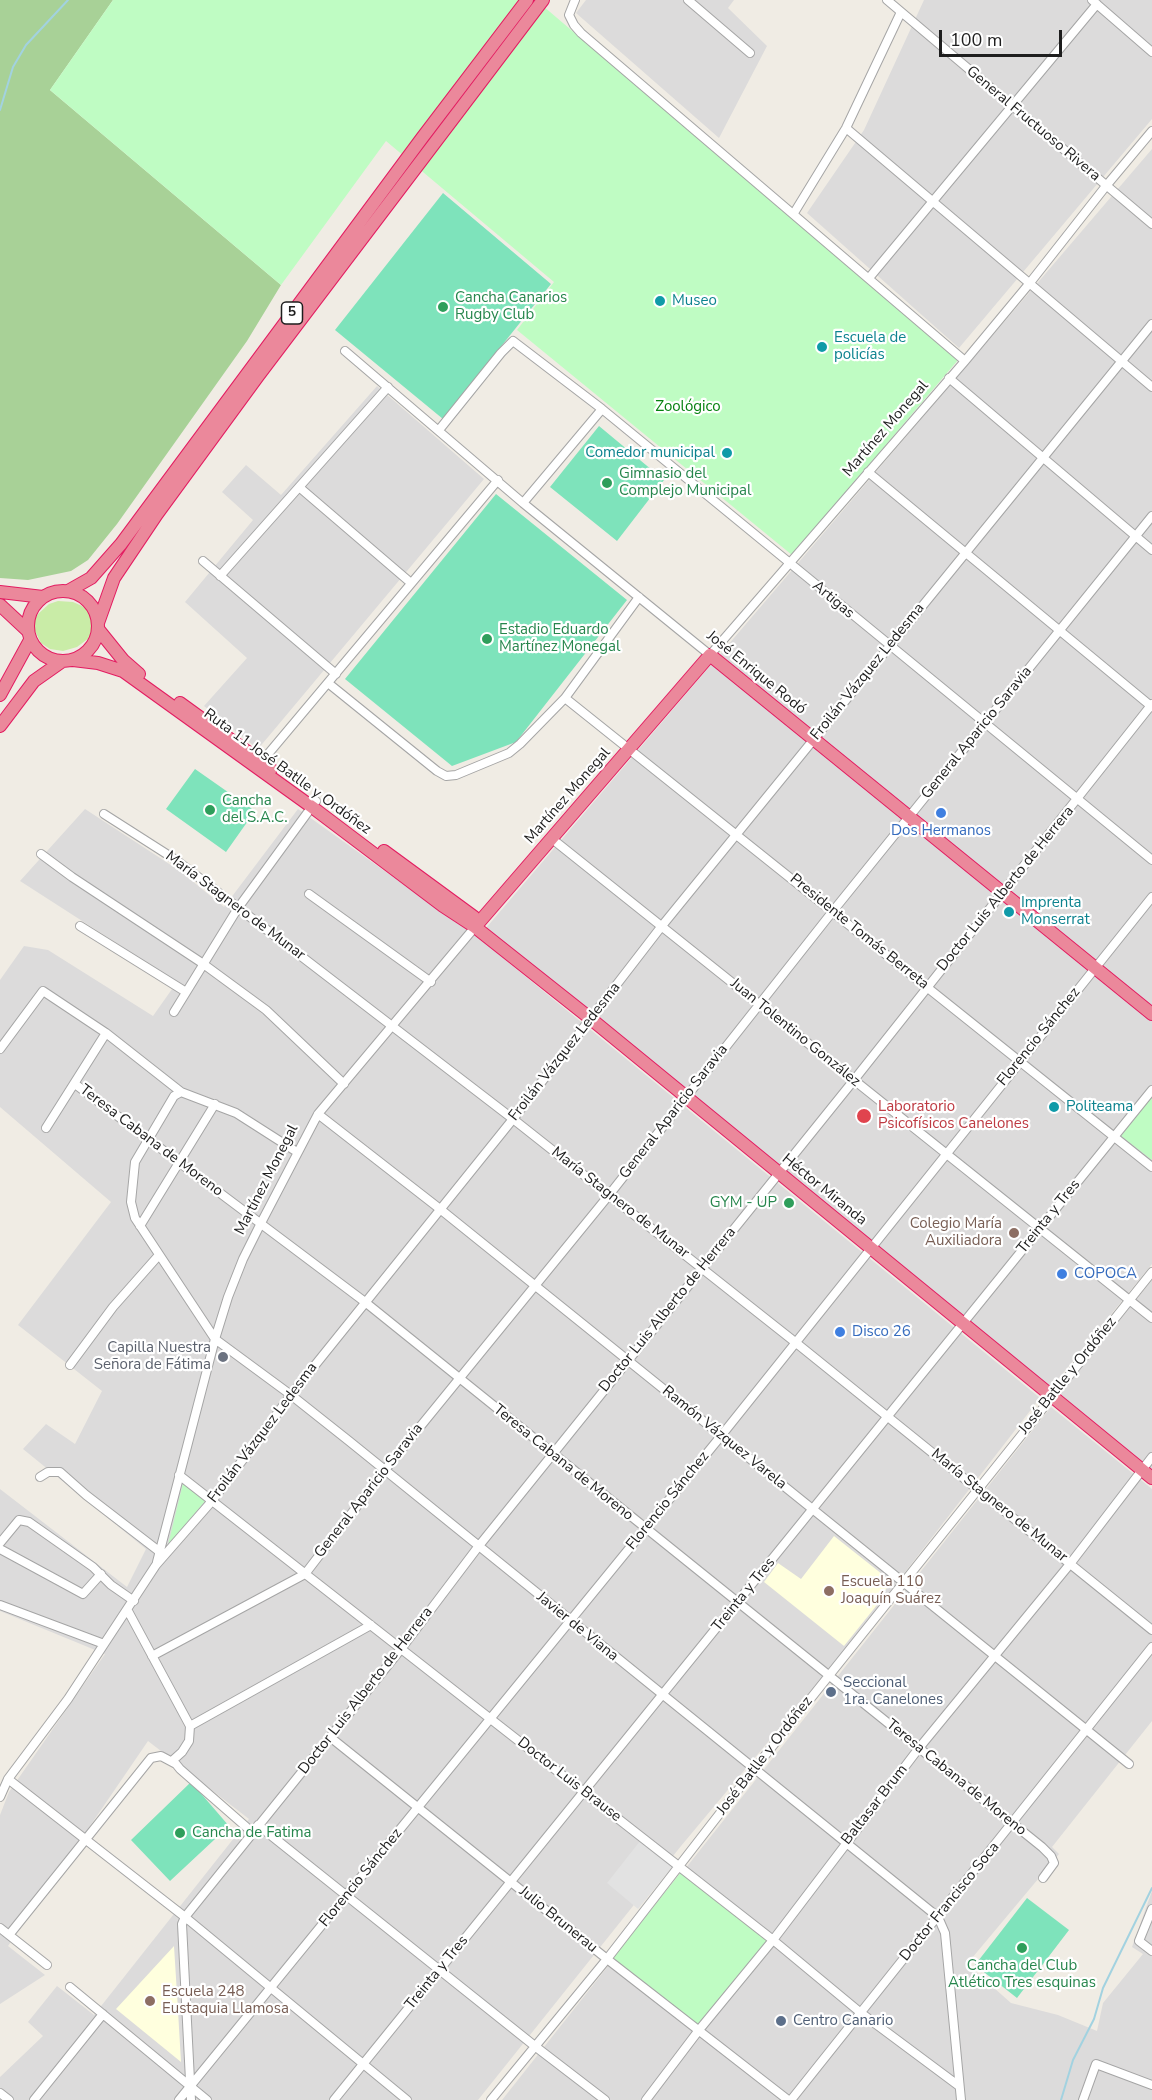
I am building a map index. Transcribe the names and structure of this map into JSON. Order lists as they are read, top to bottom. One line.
{"streets":{"highway":["5","Martínez Monegal","José Enrique Rodó","Ruta 11 José Batlle y Ordóñez","Héctor Miranda"],"street":["General Fructuoso Rivera","Artigas","Froilán Vázquez Ledesma","General Aparicio Saravia","Doctor Luis Alberto de Herrera","María Stagnero de Munar","Presidente Tomás Berreta","Juan Tolentino González","Florencio Sánchez","Teresa Cabana de Moreno","Treinta y Tres","José Batlle y Ordóñez","Ramón Vázquez Varela","Javier de Viana","Doctor Luis Brause","Baltasar Brum","Doctor Francisco Soca","Julio Brunerau"]},"crossings":[["General Fructuoso Rivera","Martínez Monegal"],["5","Ruta 11 José Batlle y Ordóñez"],["Martínez Monegal","Artigas"],["Martínez Monegal","Froilán Vázquez Ledesma"],["Martínez Monegal","José Enrique Rodó"],["Martínez Monegal","Ruta 11 José Batlle y Ordóñez"],["Martínez Monegal","María Stagnero de Munar"],["Martínez Monegal","Presidente Tomás Berreta"],["Martínez Monegal","Juan Tolentino González"],["Martínez Monegal","Teresa Cabana de Moreno"],["Martínez Monegal","Héctor Miranda"],["Martínez Monegal","Ramón Vázquez Varela"],["Martínez Monegal","Javier de Viana"],["Martínez Monegal","Doctor Luis Brause"],["Artigas","Froilán Vázquez Ledesma"],["Artigas","José Enrique Rodó"],["Artigas","General Aparicio Saravia"],["Artigas","Doctor Luis Alberto de Herrera"],["Froilán Vázquez Ledesma","José Enrique Rodó"],["Froilán Vázquez Ledesma","María Stagnero de Munar"],["Froilán Vázquez Ledesma","Presidente Tomás Berreta"],["Froilán Vázquez Ledesma","Juan Tolentino González"],["Froilán Vázquez Ledesma","Teresa Cabana de Moreno"],["Froilán Vázquez Ledesma","Héctor Miranda"],["Froilán Vázquez Ledesma","Ramón Vázquez Varela"],["Froilán Vázquez Ledesma","Javier de Viana"],["Froilán Vázquez Ledesma","Doctor Luis Brause"],["José Enrique Rodó","General Aparicio Saravia"],["José Enrique Rodó","Doctor Luis Alberto de Herrera"],["José Enrique Rodó","Florencio Sánchez"],["General Aparicio Saravia","María Stagnero de Munar"],["General Aparicio Saravia","Presidente Tomás Berreta"],["General Aparicio Saravia","Juan Tolentino González"],["General Aparicio Saravia","Teresa Cabana de Moreno"],["General Aparicio Saravia","Héctor Miranda"],["General Aparicio Saravia","Ramón Vázquez Varela"],["General Aparicio Saravia","Javier de Viana"],["General Aparicio Saravia","Doctor Luis Brause"],["Ruta 11 José Batlle y Ordóñez","Héctor Miranda"],["Doctor Luis Alberto de Herrera","María Stagnero de Munar"],["Doctor Luis Alberto de Herrera","Presidente Tomás Berreta"],["Doctor Luis Alberto de Herrera","Juan Tolentino González"],["Doctor Luis Alberto de Herrera","Teresa Cabana de Moreno"],["Doctor Luis Alberto de Herrera","Héctor Miranda"],["Doctor Luis Alberto de Herrera","Ramón Vázquez Varela"],["Doctor Luis Alberto de Herrera","Javier de Viana"],["Doctor Luis Alberto de Herrera","Doctor Luis Brause"],["Doctor Luis Alberto de Herrera","Julio Brunerau"],["María Stagnero de Munar","Florencio Sánchez"],["María Stagnero de Munar","Treinta y Tres"],["María Stagnero de Munar","José Batlle y Ordóñez"],["María Stagnero de Munar","Baltasar Brum"],["Presidente Tomás Berreta","Florencio Sánchez"],["Presidente Tomás Berreta","Treinta y Tres"],["Juan Tolentino González","Florencio Sánchez"],["Juan Tolentino González","Treinta y Tres"],["Juan Tolentino González","José Batlle y Ordóñez"],["Florencio Sánchez","Teresa Cabana de Moreno"],["Florencio Sánchez","Héctor Miranda"],["Florencio Sánchez","Ramón Vázquez Varela"],["Florencio Sánchez","Javier de Viana"],["Florencio Sánchez","Doctor Luis Brause"],["Florencio Sánchez","Julio Brunerau"],["Teresa Cabana de Moreno","Treinta y Tres"],["Teresa Cabana de Moreno","José Batlle y Ordóñez"],["Teresa Cabana de Moreno","Javier de Viana"],["Teresa Cabana de Moreno","Baltasar Brum"],["Teresa Cabana de Moreno","Doctor Francisco Soca"],["Héctor Miranda","Treinta y Tres"],["Héctor Miranda","José Batlle y Ordóñez"],["Héctor Miranda","Baltasar Brum"],["Treinta y Tres","Ramón Vázquez Varela"],["Treinta y Tres","Javier de Viana"],["Treinta y Tres","Doctor Luis Brause"],["Treinta y Tres","Julio Brunerau"],["José Batlle y Ordóñez","Ramón Vázquez Varela"],["José Batlle y Ordóñez","Javier de Viana"],["José Batlle y Ordóñez","Doctor Luis Brause"],["José Batlle y Ordóñez","Julio Brunerau"],["Ramón Vázquez Varela","Baltasar Brum"],["Ramón Vázquez Varela","Doctor Francisco Soca"],["Javier de Viana","Baltasar Brum"],["Javier de Viana","Doctor Francisco Soca"],["Doctor Luis Brause","Baltasar Brum"],["Doctor Luis Brause","Doctor Francisco Soca"],["Baltasar Brum","Julio Brunerau"],["Doctor Francisco Soca","Julio Brunerau"]],"parks":["Zoológico"],"places":["Museo","Cancha Canarios Rugby Club","Escuela de policías","Comedor municipal","Gimnasio del Complejo Municipal","Estadio Eduardo Martínez Monegal","Cancha del S.A.C.","Dos Hermanos","Imprenta Monserrat","Politeama","Laboratorio Psicofísicos Canelones","GYM - UP","Colegio María Auxiliadora","COPOCA","Disco 26","Capilla Nuestra Señora de Fátima","Escuela 110 Joaquín Suárez","Seccional 1ra. Canelones","Cancha de Fatima","Cancha del Club Atlético Tres esquinas","Escuela 248 Eustaquia Llamosa","Centro Canario"],"scale_bar":"100 m"}
